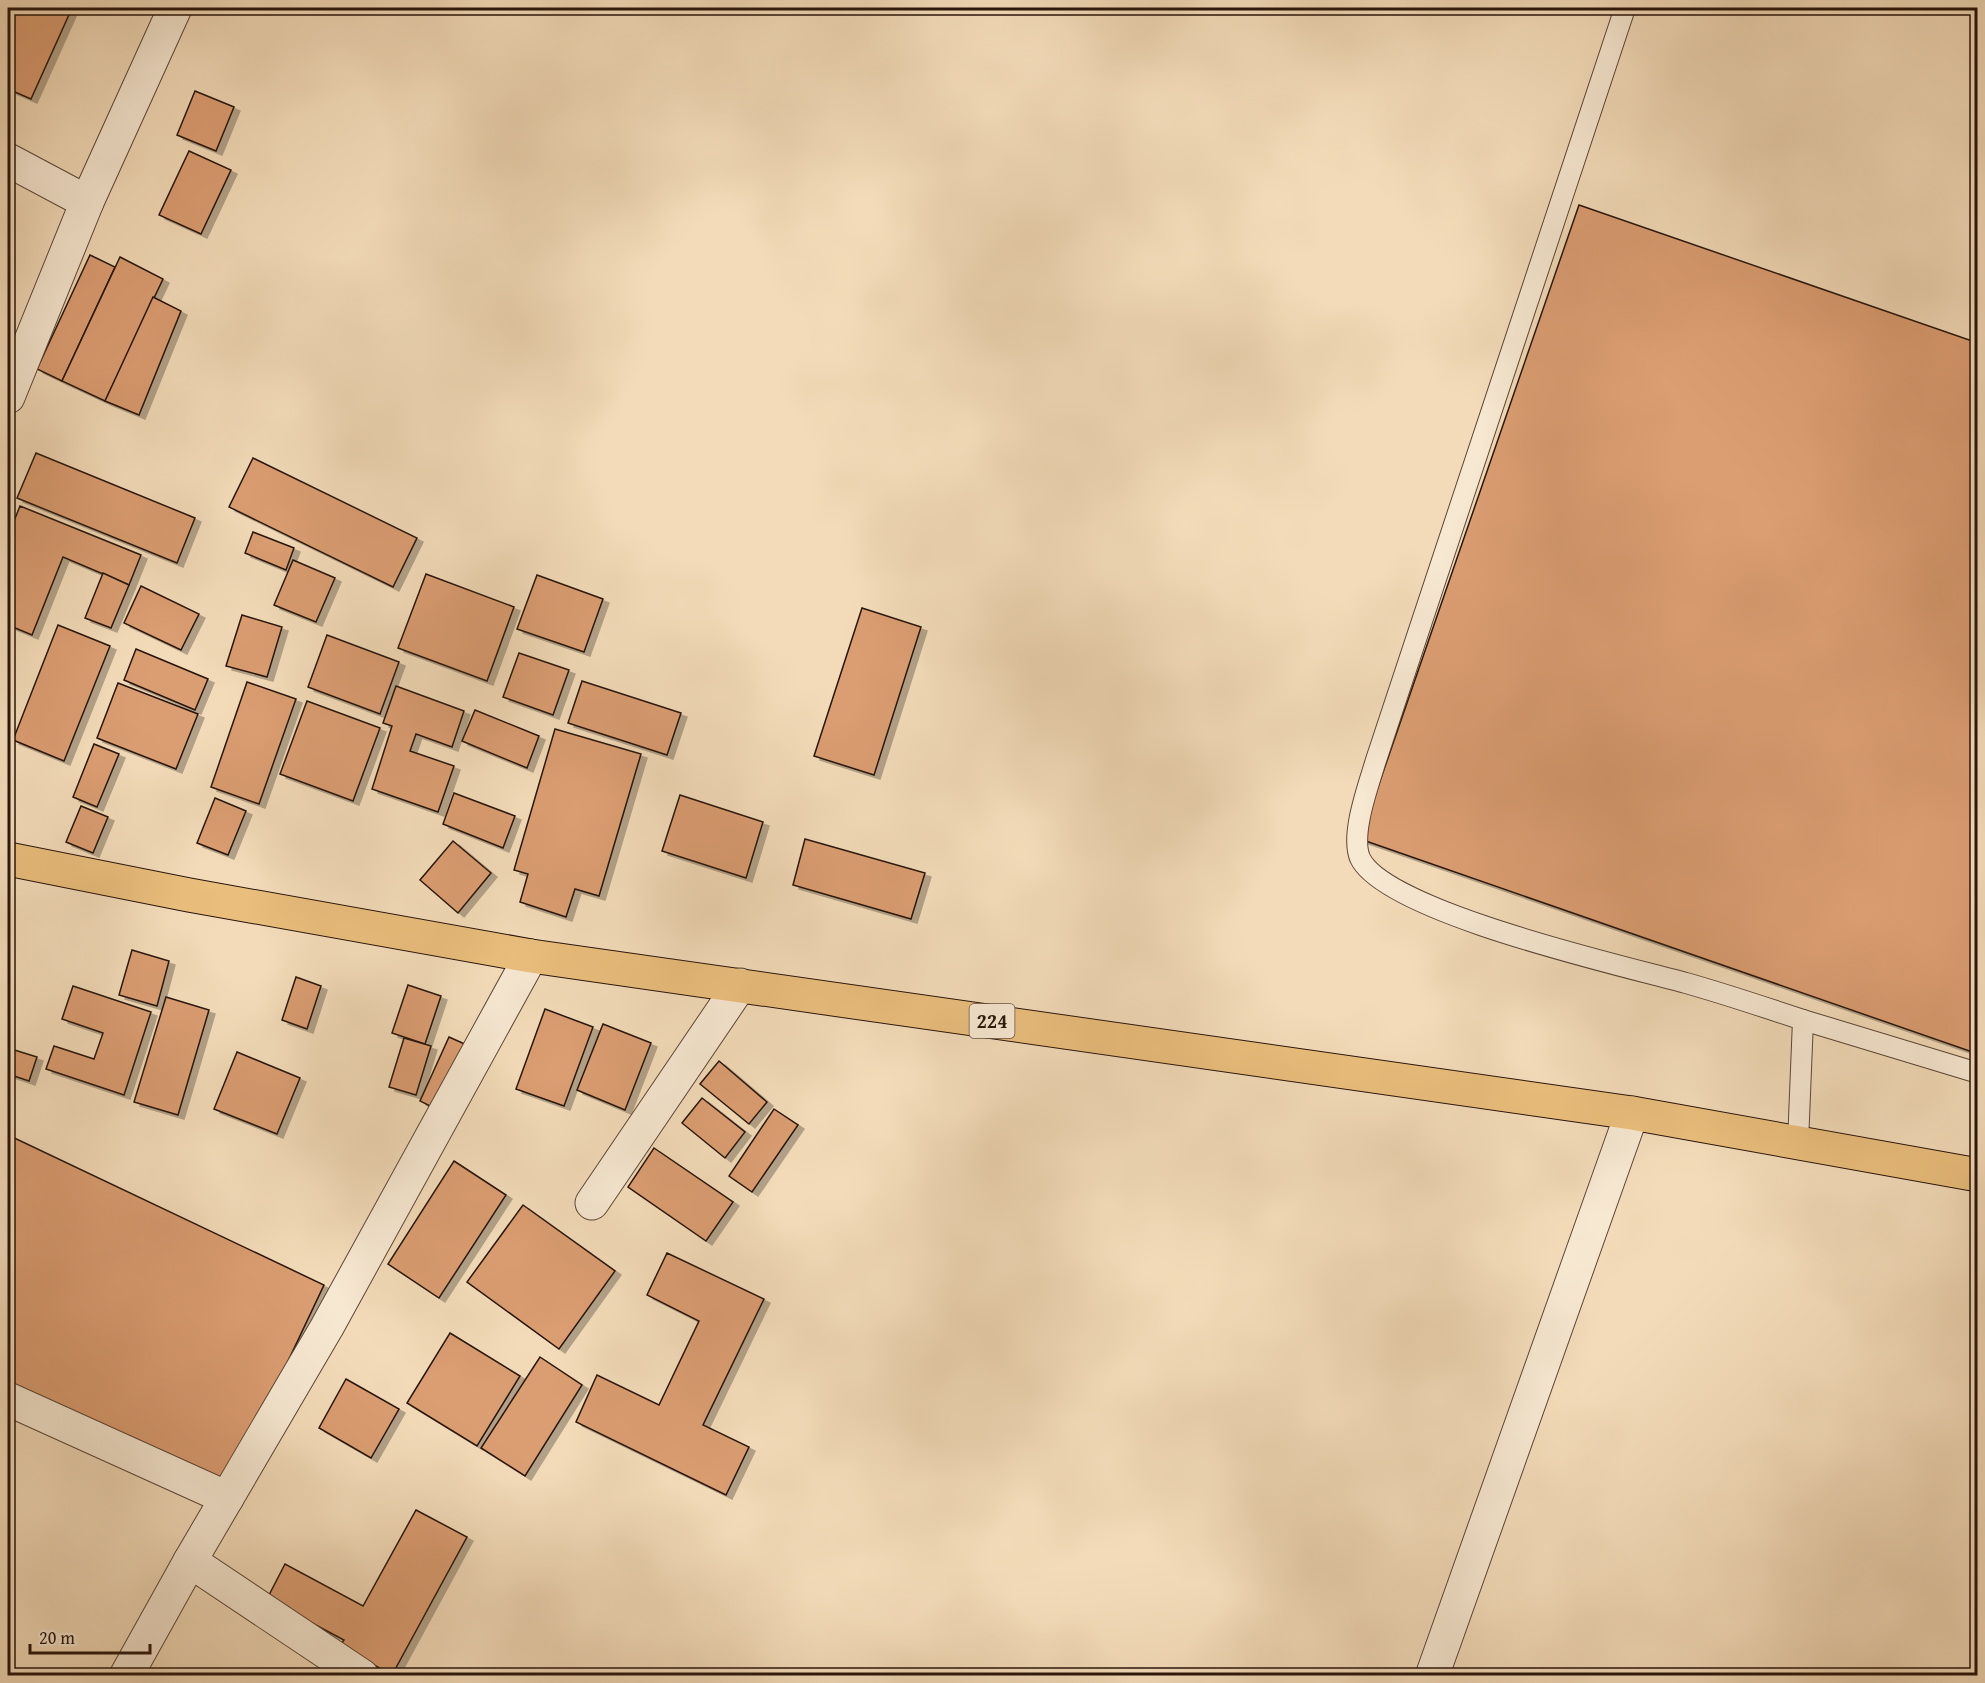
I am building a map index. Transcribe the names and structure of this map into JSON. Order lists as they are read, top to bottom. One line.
{"streets":{"main road":["224"]},"scale_bar":"20 m"}
